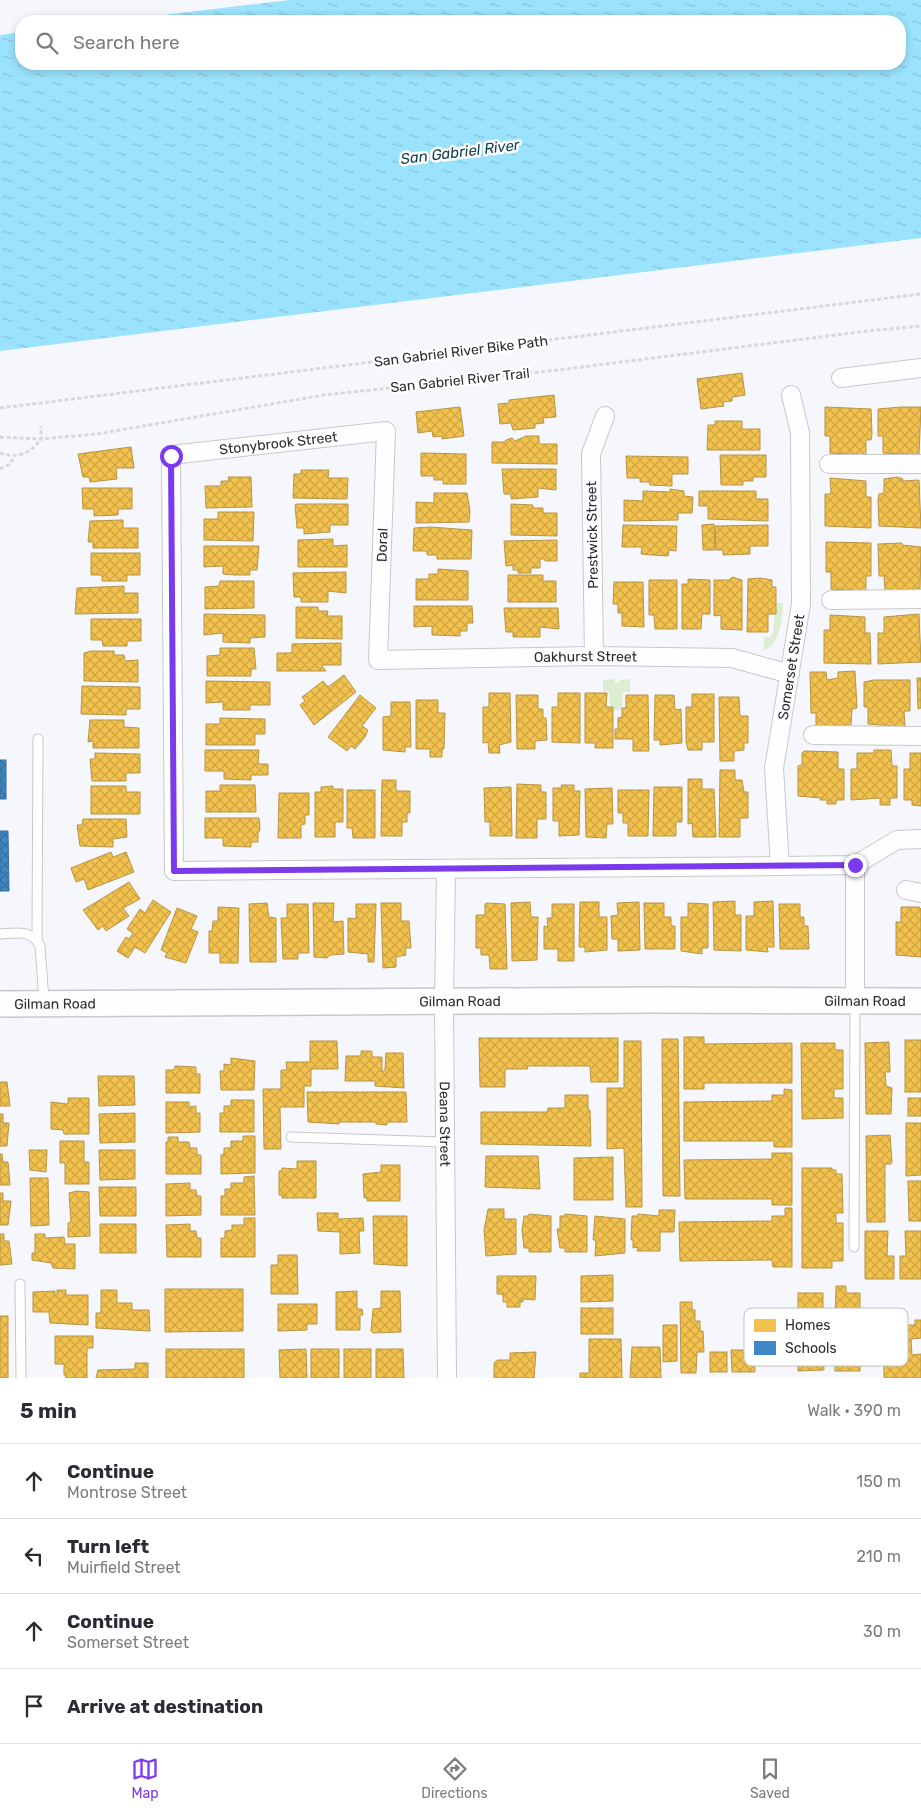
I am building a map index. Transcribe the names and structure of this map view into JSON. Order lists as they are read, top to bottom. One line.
{"streets":{"street":["Stonybrook Street","Prestwick Street","Doral","Oakhurst Street","Somerset Street","Gilman Road","Deana Street"],"path":["San Gabriel River Bike Path","San Gabriel River Trail"]},"crossings":[["Stonybrook Street","Doral"],["Stonybrook Street","Deana Street"],["Prestwick Street","Oakhurst Street"],["Doral","Oakhurst Street"],["Oakhurst Street","Somerset Street"],["Gilman Road","Deana Street"]],"water":["San Gabriel River"],"legend":["Homes","Schools"],"page":{"search":"Search here","heading":["5 min","Walk · 390 m"],"list":[["Continue","Montrose Street","150 m"],["Turn left","Muirfield Street","210 m"],["Continue","Somerset Street","30 m"],"Arrive at destination"],"nav":["Map","Directions","Saved"]}}
